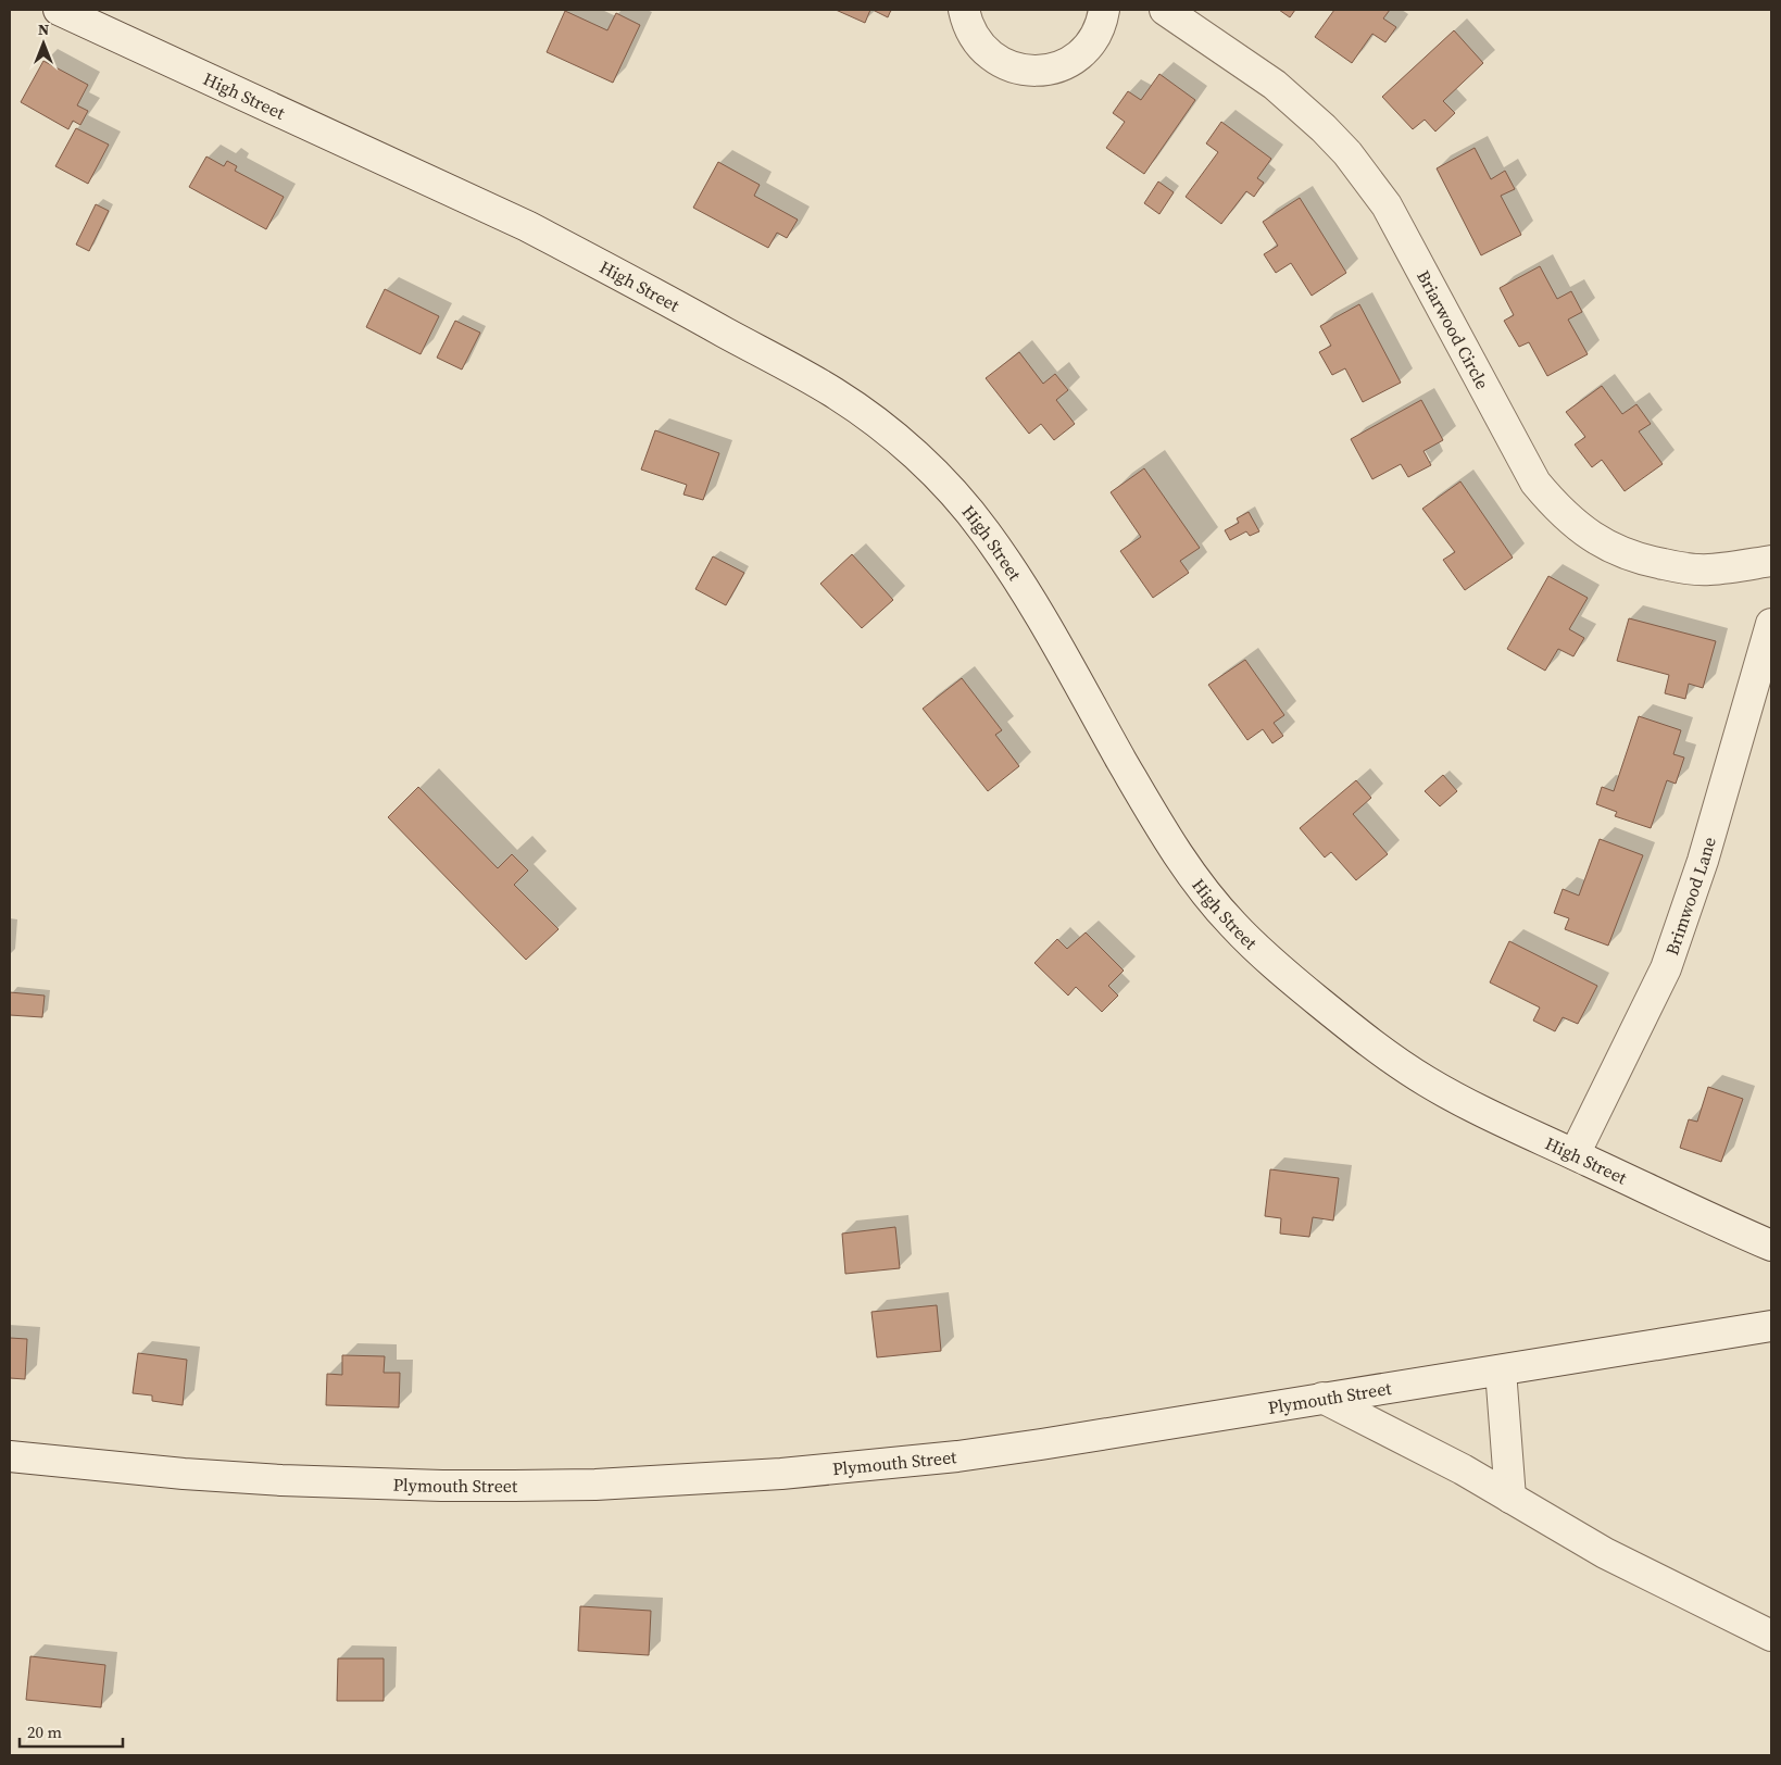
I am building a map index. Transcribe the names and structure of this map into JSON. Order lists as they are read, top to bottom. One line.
{"streets":{"street":["High Street","Briarwood Circle","Brimwood Lane","Plymouth Street"]},"crossings":[["High Street","Brimwood Lane"]],"scale_bar":"20 m","north":"top"}
